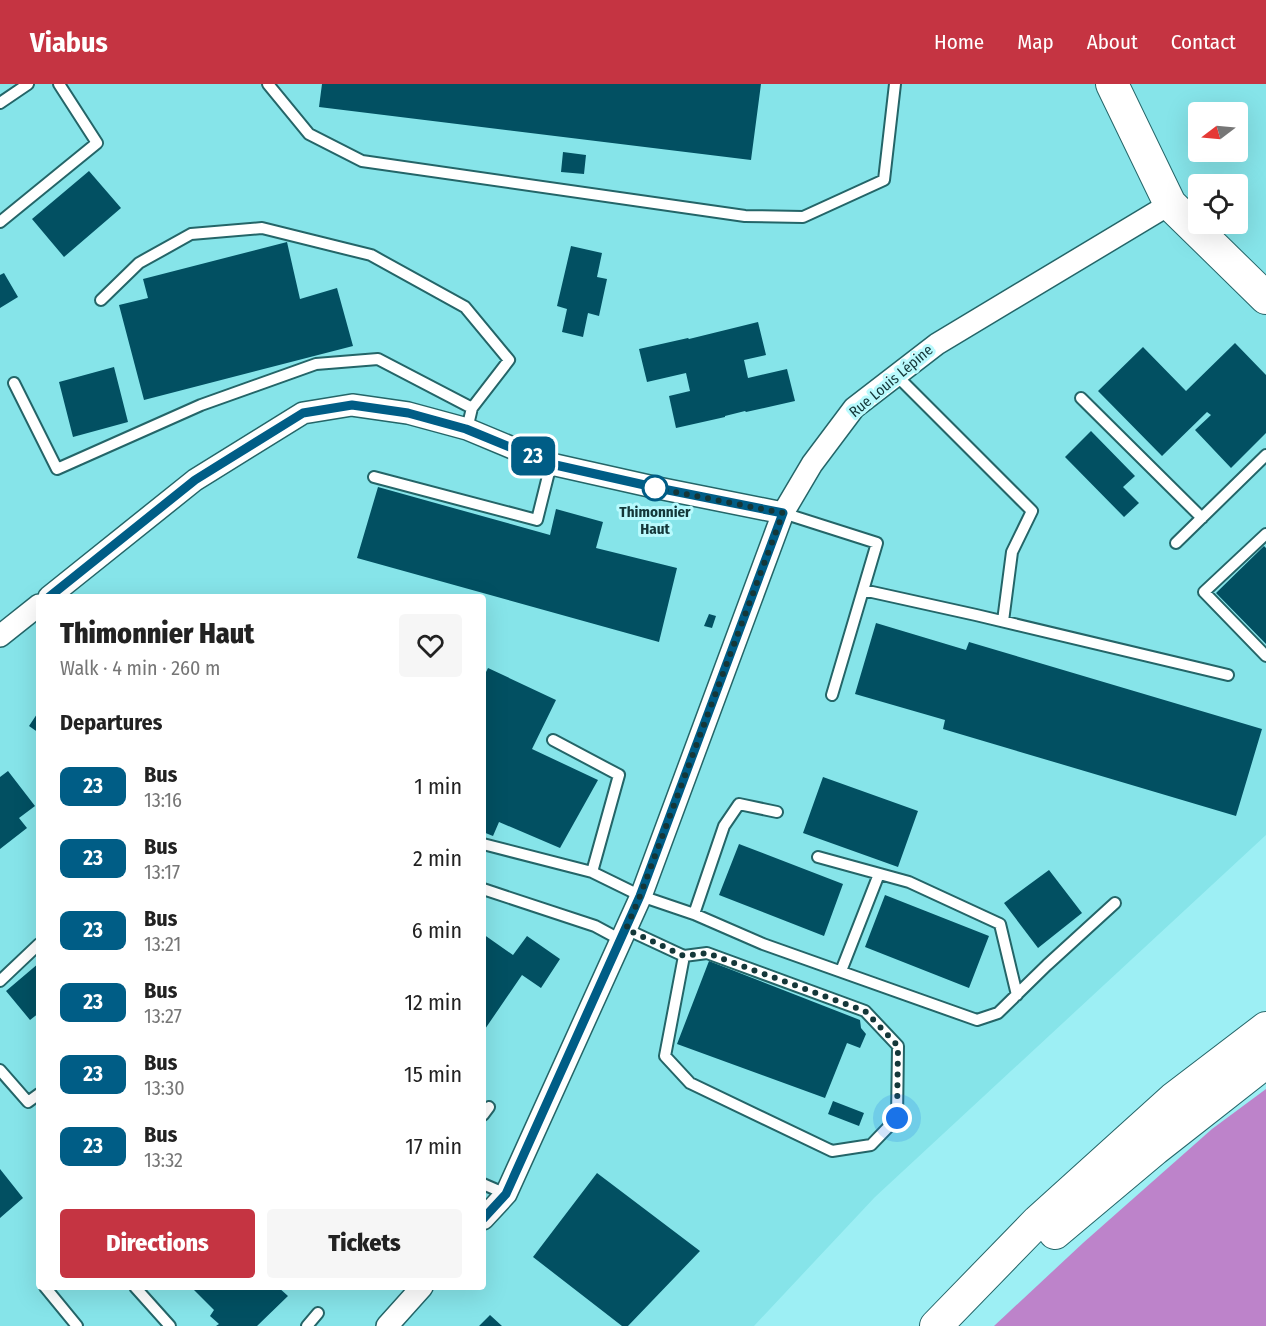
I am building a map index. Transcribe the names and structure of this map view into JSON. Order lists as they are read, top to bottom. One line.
{"streets":{"street":["Rue Louis Lépine"]},"places":["Thimonnier Haut"],"lines":["bus line 23"],"north":"left","page":{"header":"Viabus","nav":["Home","Map","About","Contact"],"on_map":"23","heading":[["Thimonnier Haut","Walk · 4 min · 260 m"],"Departures"],"list":[{"mark":"23","name":"Bus","note":"13:16","value":"1 min"},{"mark":"23","name":"Bus","note":"13:17","value":"2 min"},{"mark":"23","name":"Bus","note":"13:21","value":"6 min"},{"mark":"23","name":"Bus","note":"13:27","value":"12 min"},{"mark":"23","name":"Bus","note":"13:30","value":"15 min"},{"mark":"23","name":"Bus","note":"13:32","value":"17 min"}],"buttons":["Directions","Tickets"]}}
